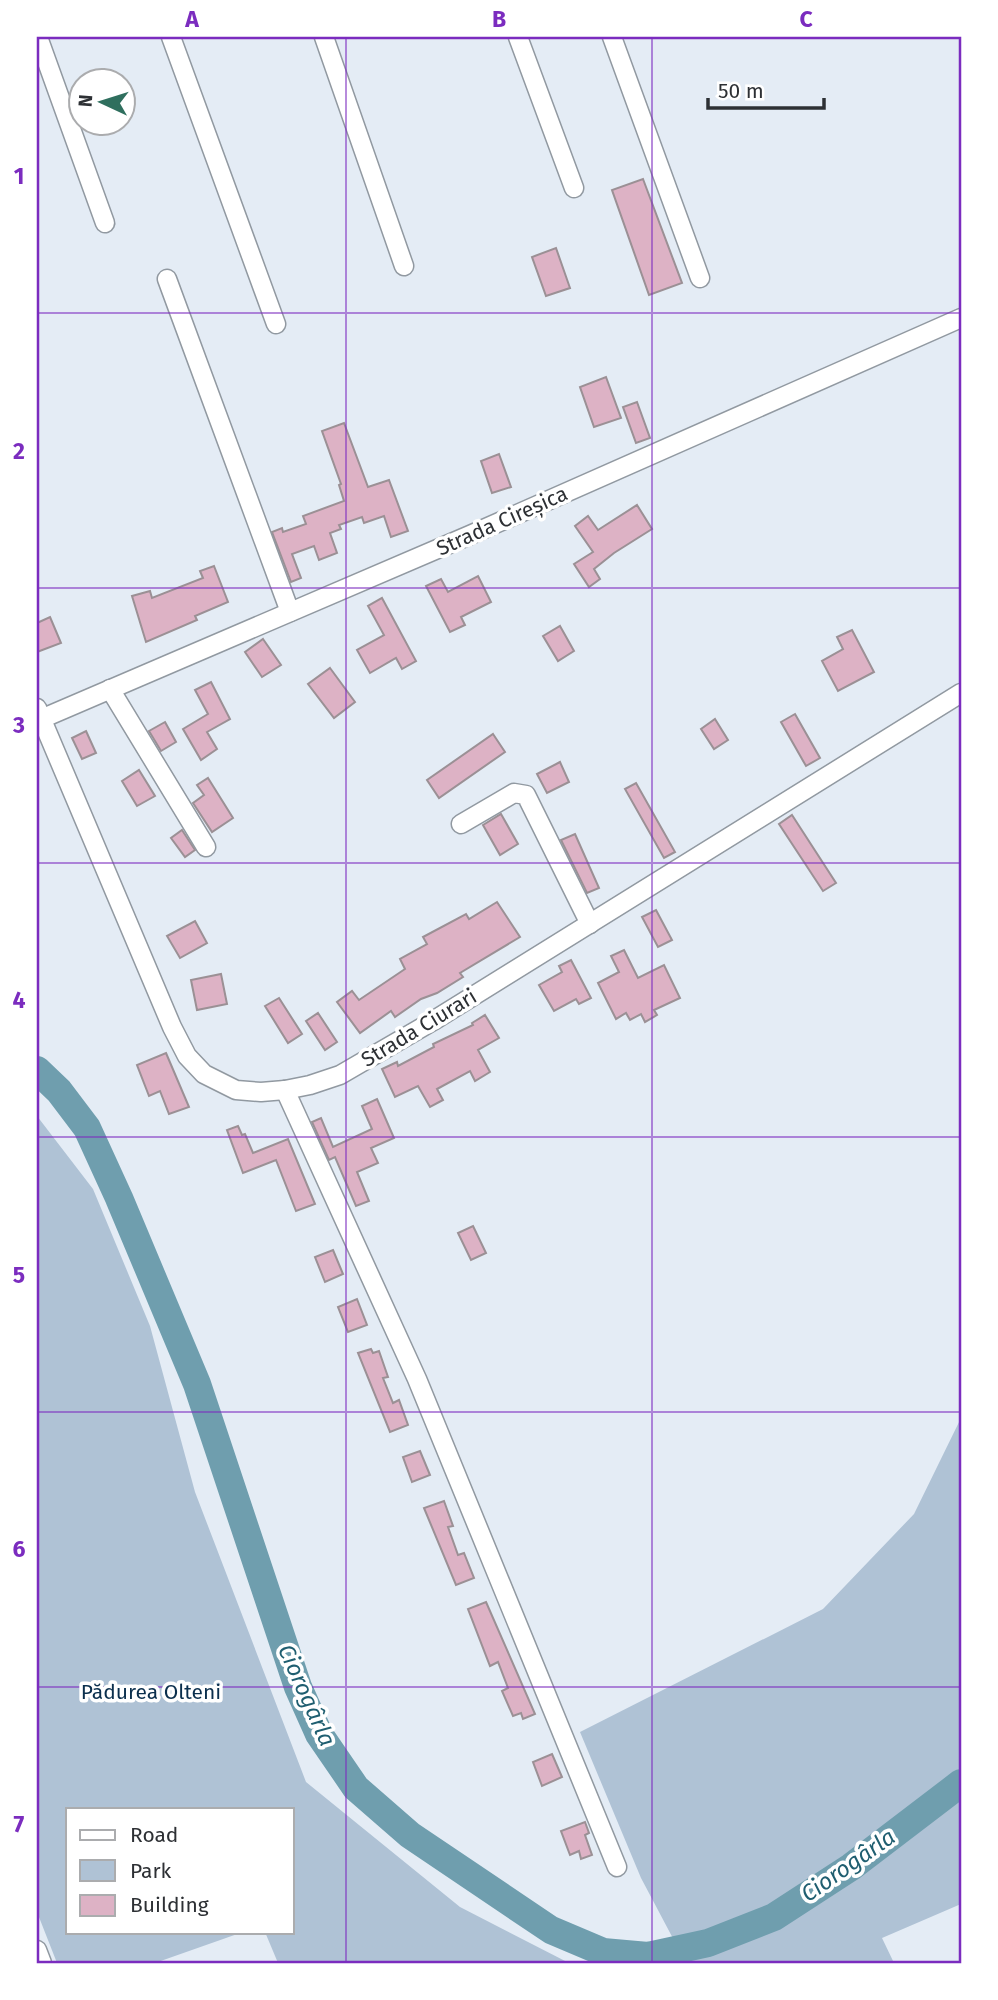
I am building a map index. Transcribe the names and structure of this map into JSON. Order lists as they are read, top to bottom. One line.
{"streets":{"street":["Strada Cireșica","Strada Ciurari"]},"crossings":[["Strada Cireșica","Strada Ciurari"]],"water":["Ciorogârla"],"parks":["Pădurea Olteni"],"legend":["Road","Park","Building"],"scale_bar":"50 m","north":"left","grid":{"columns":["A","B","C"],"rows":["1","2","3","4","5","6","7"]}}
